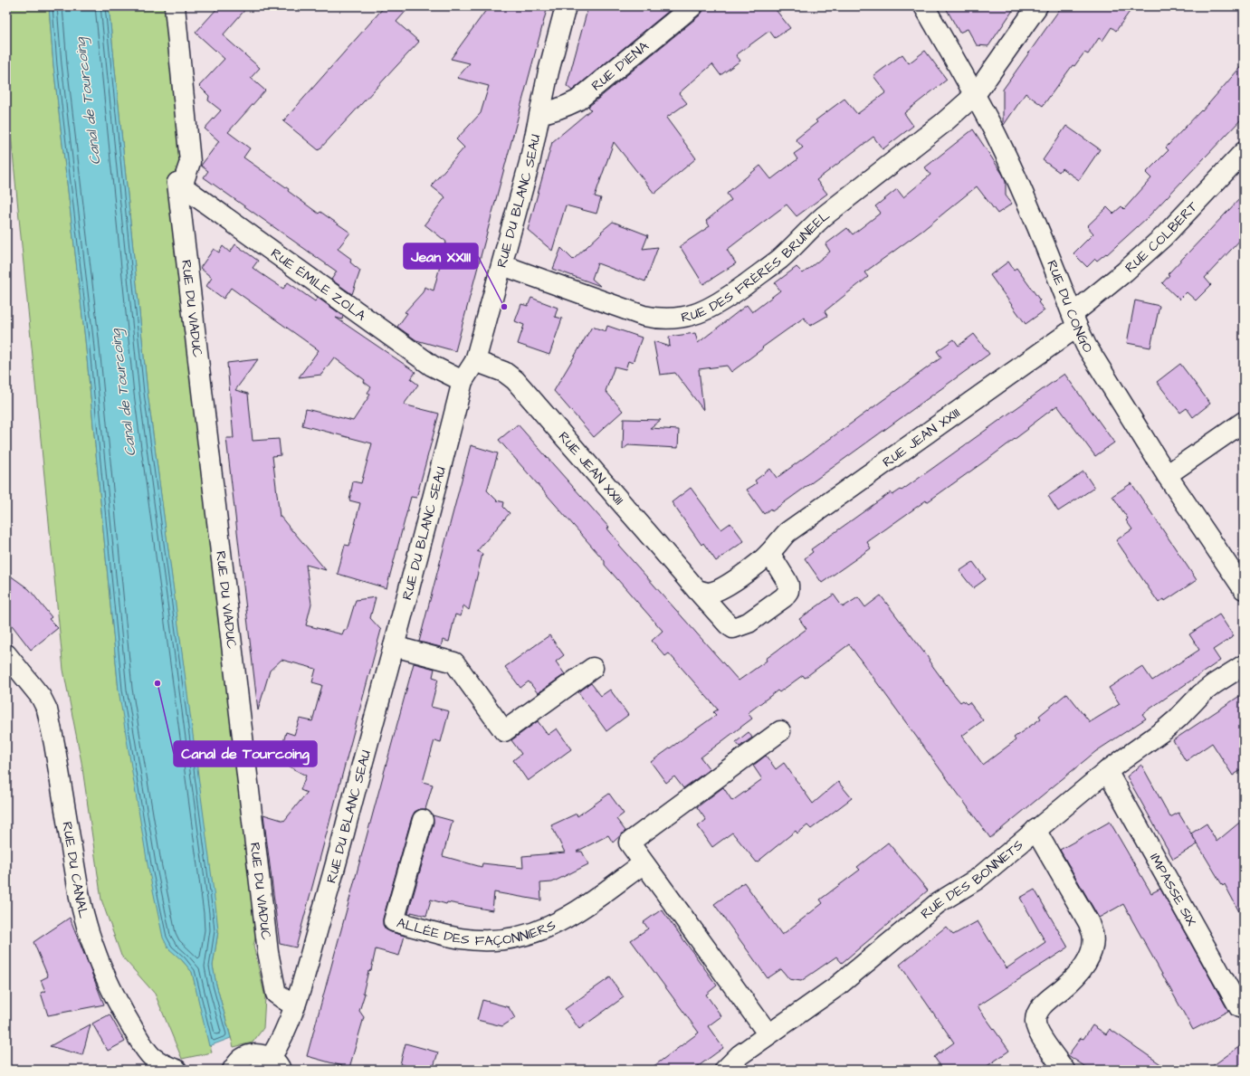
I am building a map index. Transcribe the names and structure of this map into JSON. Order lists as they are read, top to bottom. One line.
{"streets":{"street":["RUE D'IENA","RUE DU BLANC SEAU","RUE COLBERT","RUE DES FRÈRES BRUNEEL","RUE ÉMILE ZOLA","RUE DU CONGO","RUE DU VIADUC","RUE JEAN XXIII","RUE DU CANAL","RUE DES BONNETS","IMPASSE SIX","ALLÉE DES FAÇONNIERS"]},"crossings":[["RUE D'IENA","RUE DU BLANC SEAU"],["RUE DU BLANC SEAU","RUE DES FRÈRES BRUNEEL"],["RUE DU BLANC SEAU","RUE ÉMILE ZOLA"],["RUE DU BLANC SEAU","RUE DU VIADUC"],["RUE DU BLANC SEAU","RUE JEAN XXIII"],["RUE COLBERT","RUE DU CONGO"],["RUE COLBERT","RUE JEAN XXIII"],["RUE DES FRÈRES BRUNEEL","RUE DU CONGO"],["RUE ÉMILE ZOLA","RUE DU VIADUC"],["RUE DU CONGO","RUE JEAN XXIII"],["RUE DES BONNETS","IMPASSE SIX"]],"water":["Canal de Tourcoing"],"places":["Jean XXIII","Canal de Tourcoing"]}
